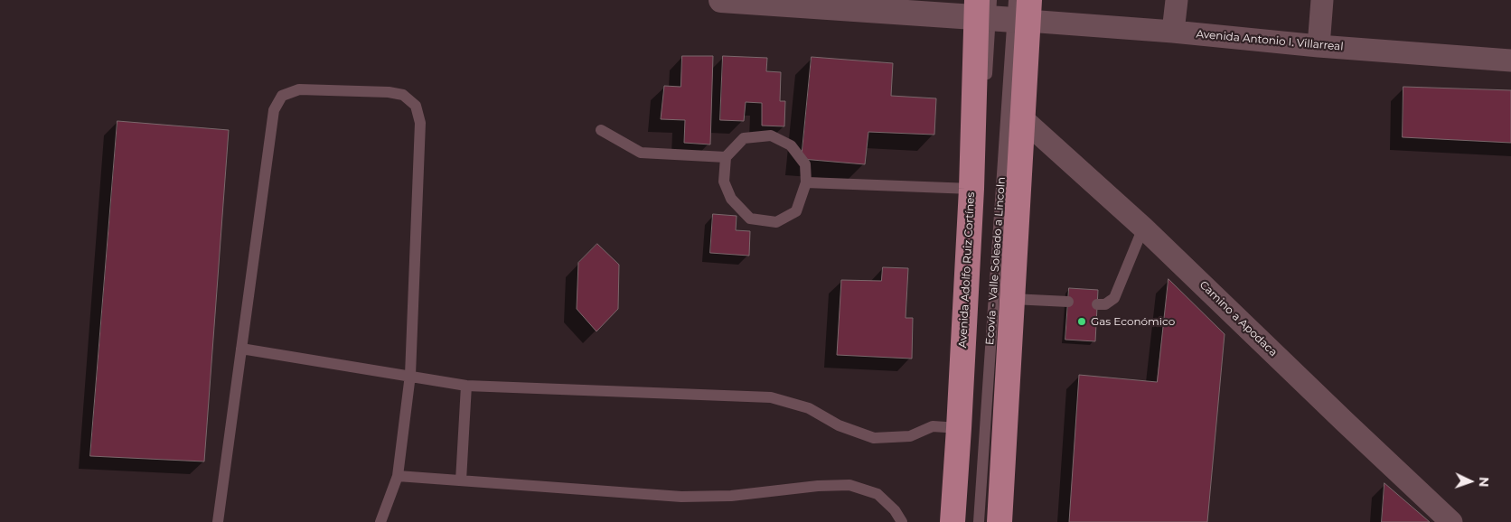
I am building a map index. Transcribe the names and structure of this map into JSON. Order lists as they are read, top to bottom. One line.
{"streets":{"main road":["Avenida Adolfo Ruiz Cortínes"],"street":["Avenida Antonio I. Villarreal","Camino a Apodaca"],"lane":["Ecovía - Valle Soleado a Lincoln"]},"crossings":[["Avenida Antonio I. Villarreal","Ecovía - Valle Soleado a Lincoln"],["Avenida Antonio I. Villarreal","Avenida Adolfo Ruiz Cortínes"],["Ecovía - Valle Soleado a Lincoln","Avenida Adolfo Ruiz Cortínes"]],"places":["Gas Económico"],"north":"right"}
